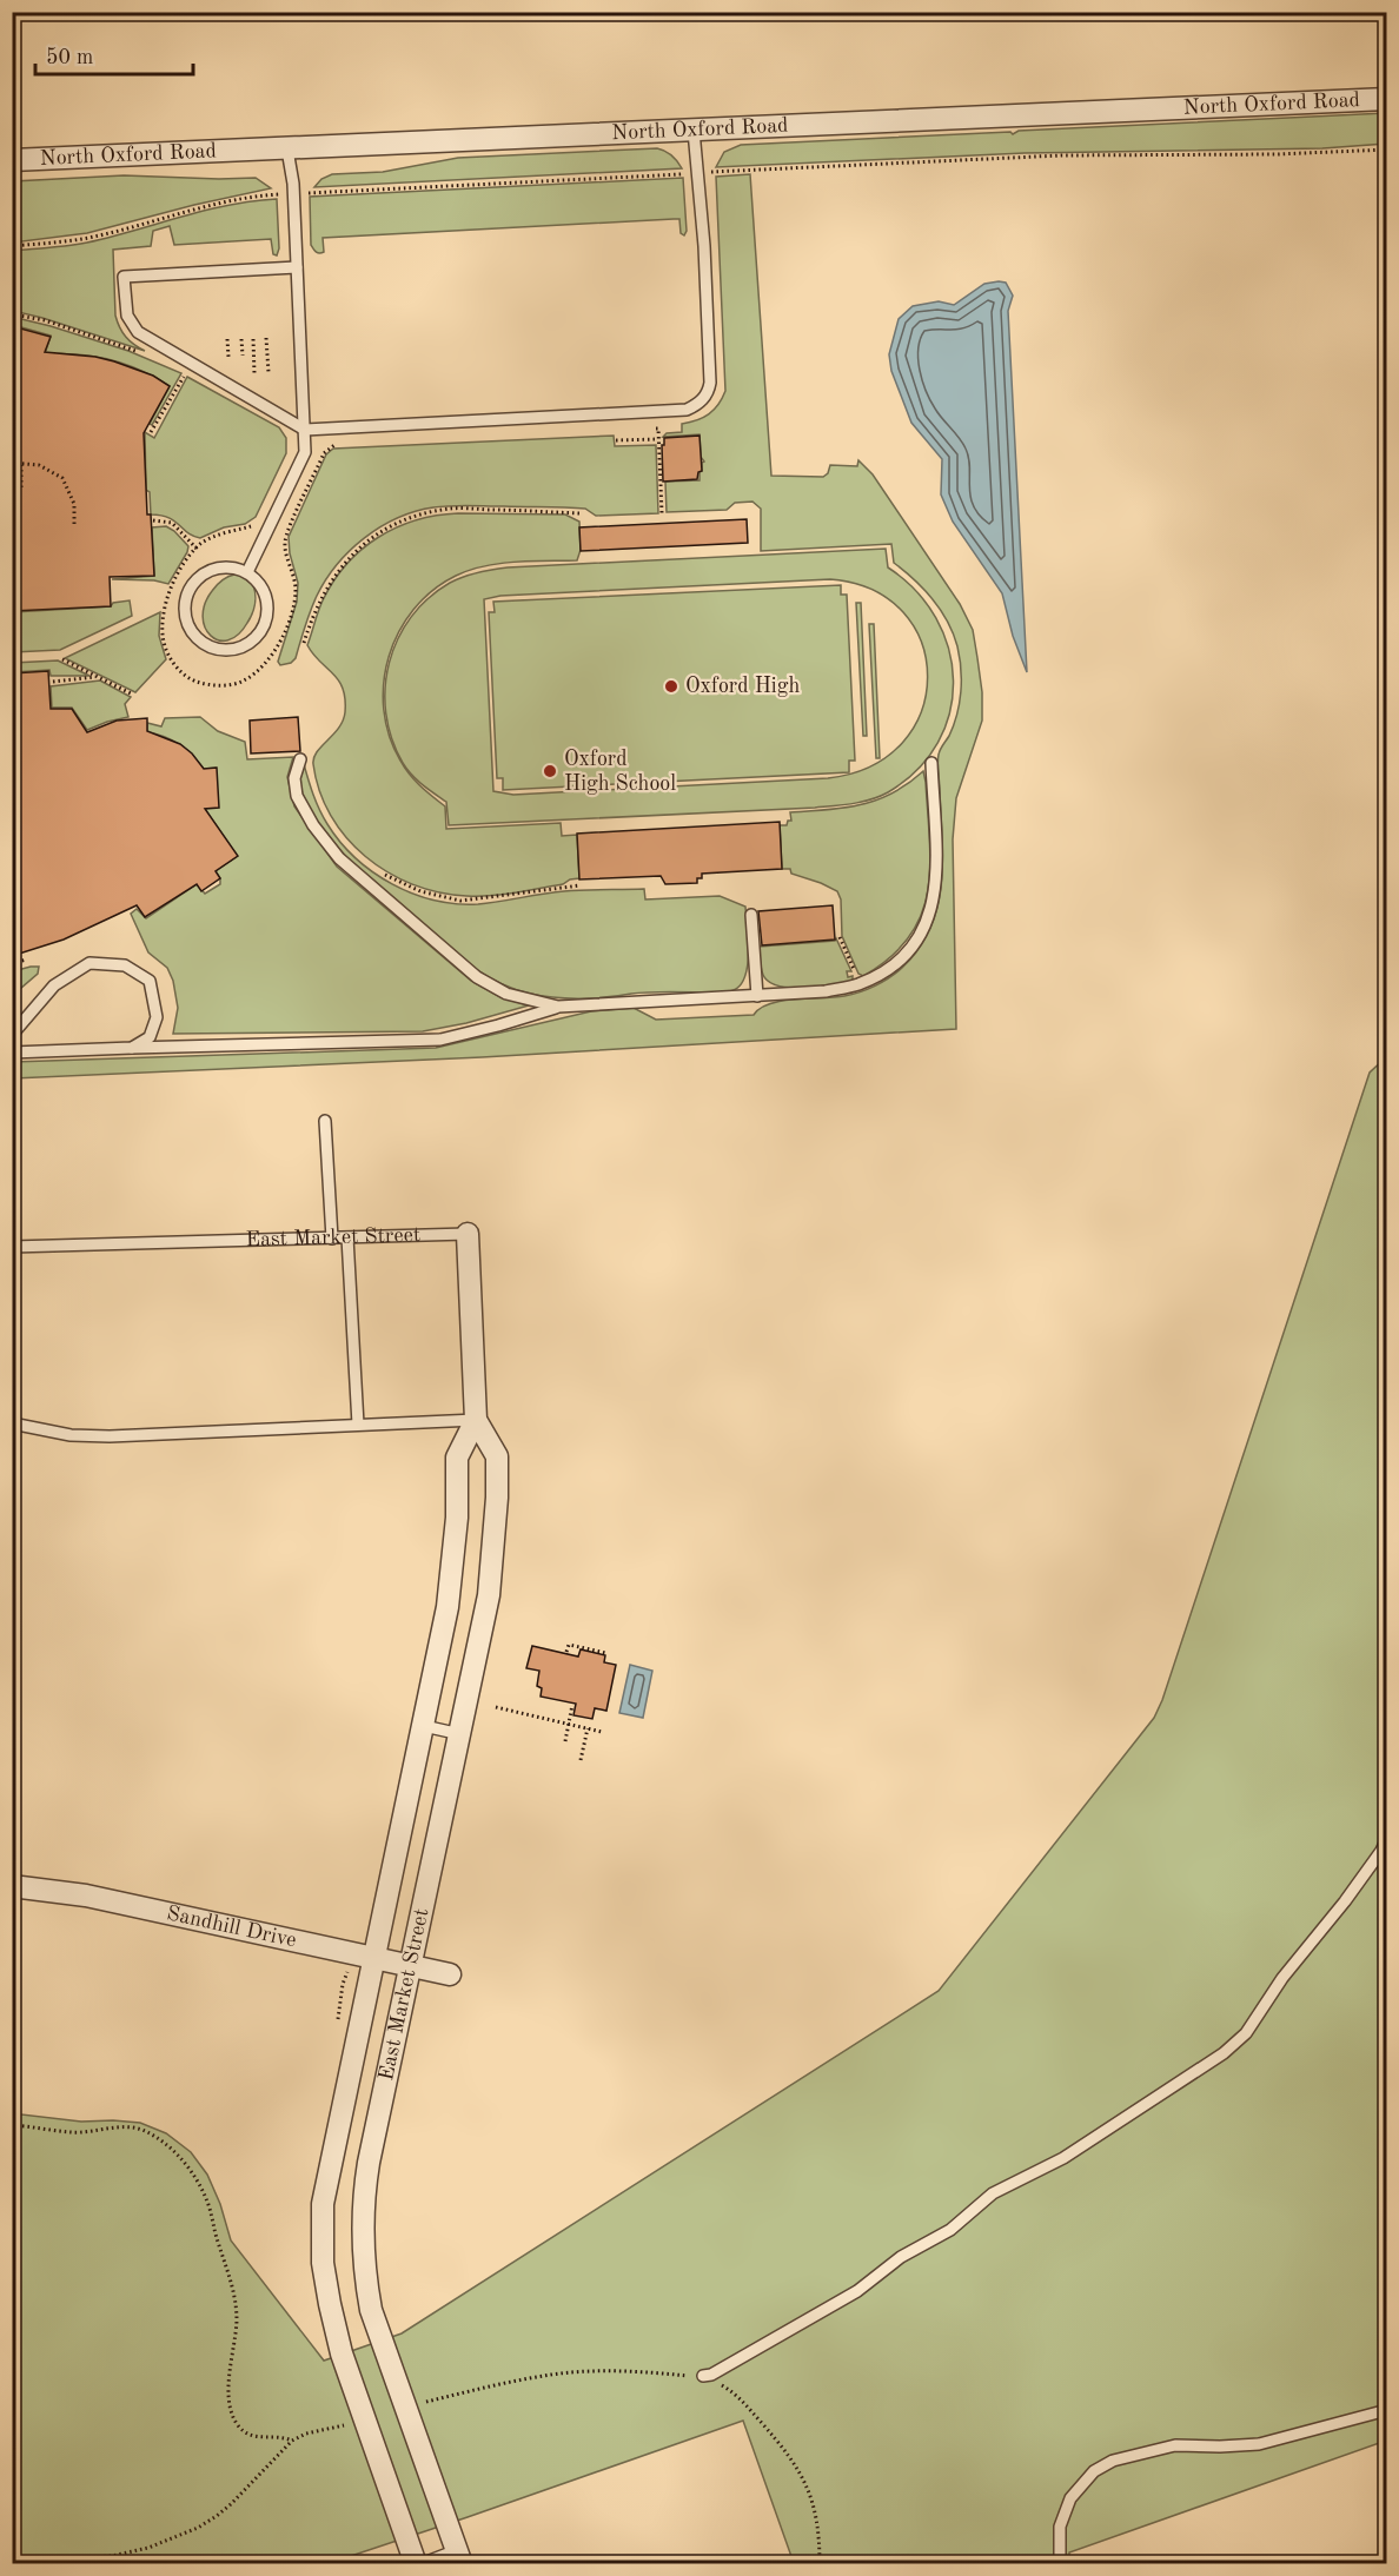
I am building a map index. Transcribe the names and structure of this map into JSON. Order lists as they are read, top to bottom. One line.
{"streets":{"street":["North Oxford Road","East Market Street","Sandhill Drive"]},"crossings":[["East Market Street","Sandhill Drive"]],"places":["Oxford High","Oxford High School"],"scale_bar":"50 m"}
